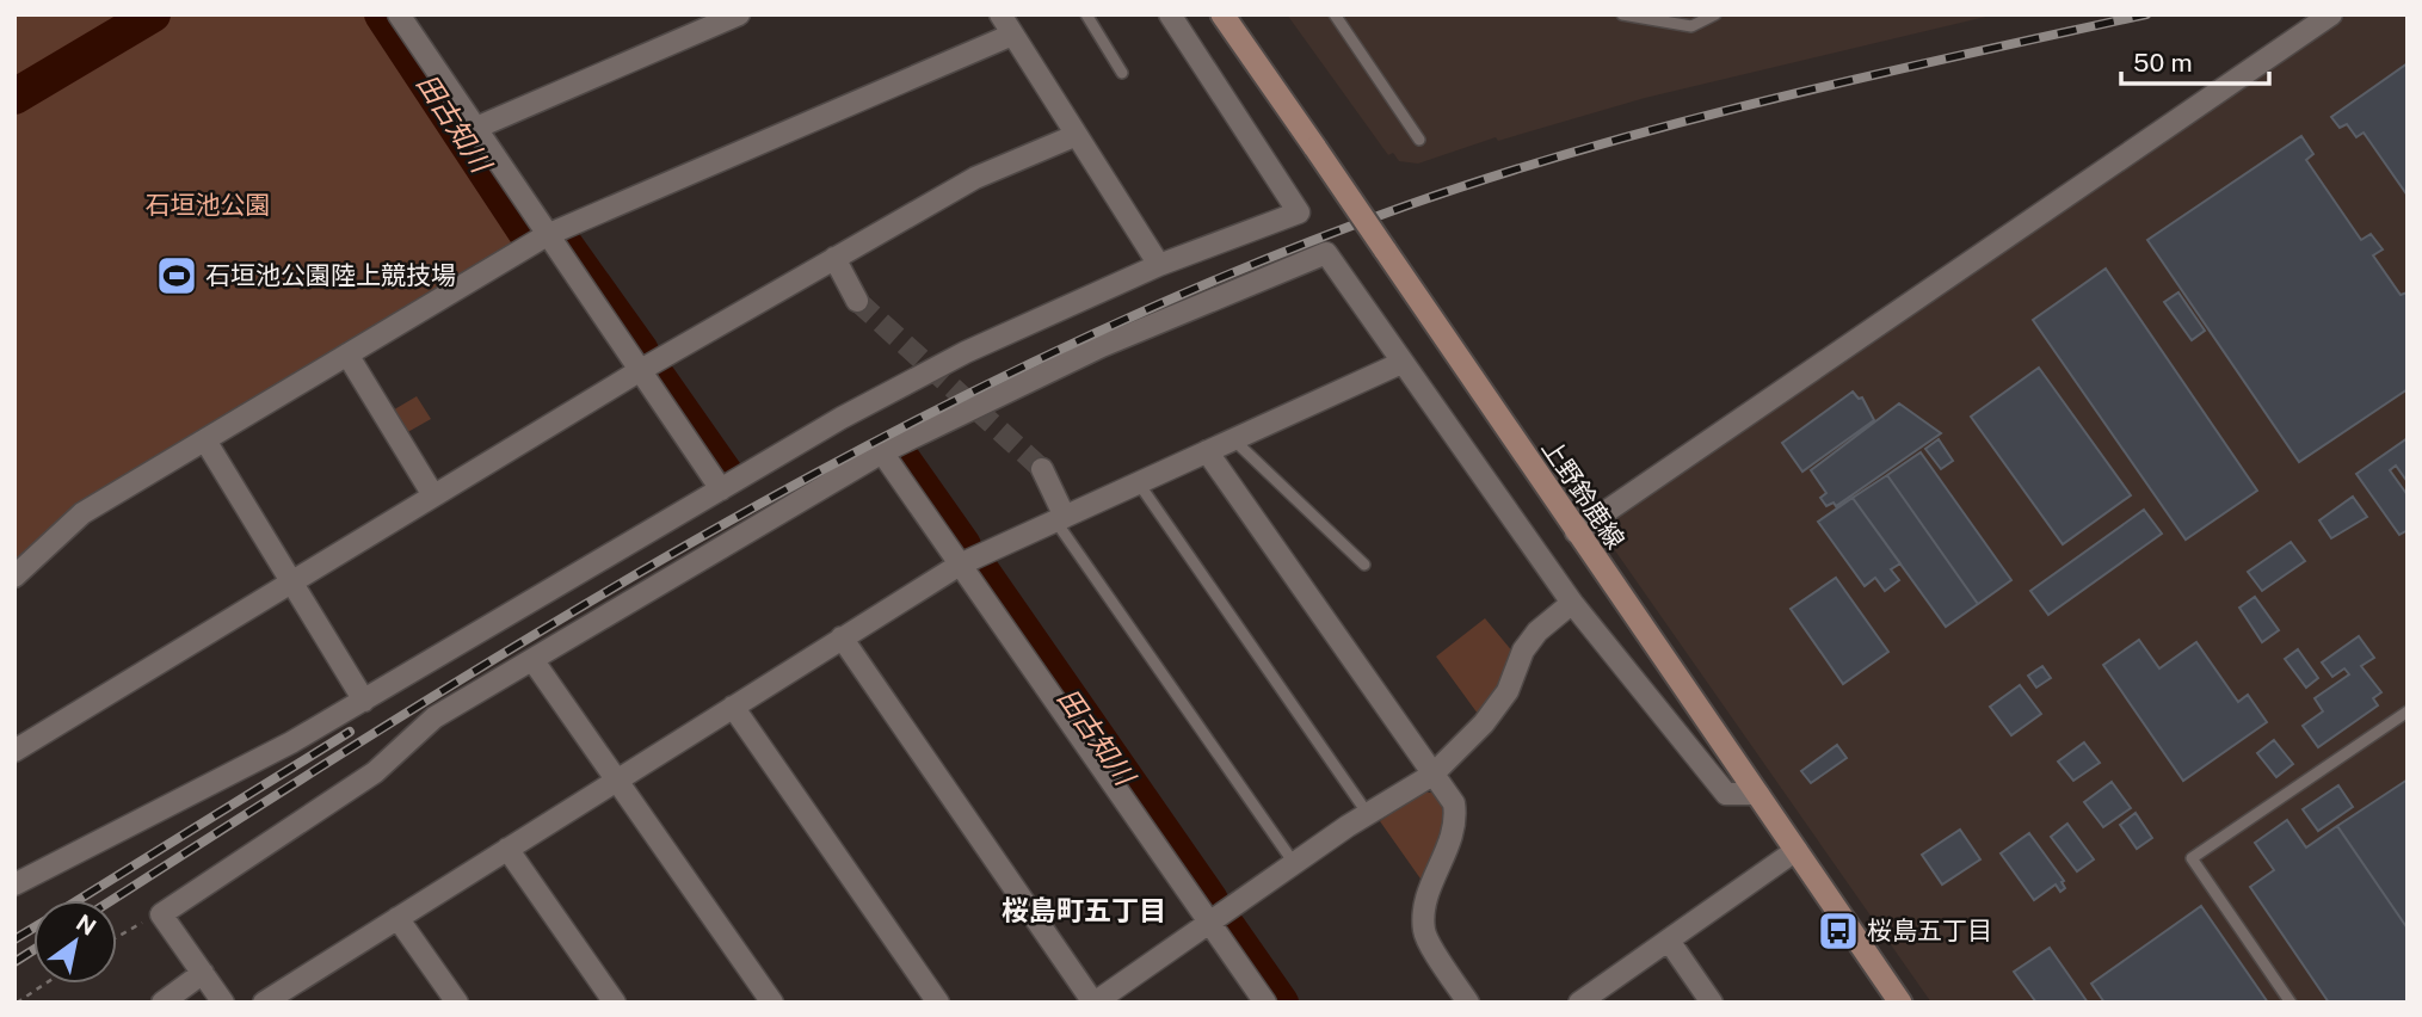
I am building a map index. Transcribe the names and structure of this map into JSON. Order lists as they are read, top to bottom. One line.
{"streets":{"main road":["上野鈴鹿線"]},"districts":["桜島町五丁目"],"water":["田古知川"],"parks":["石垣池公園"],"places":{"sports":["石垣池公園陸上競技場"],"bus stop":["桜島五丁目"]},"scale_bar":"50 m","north":"top right"}
